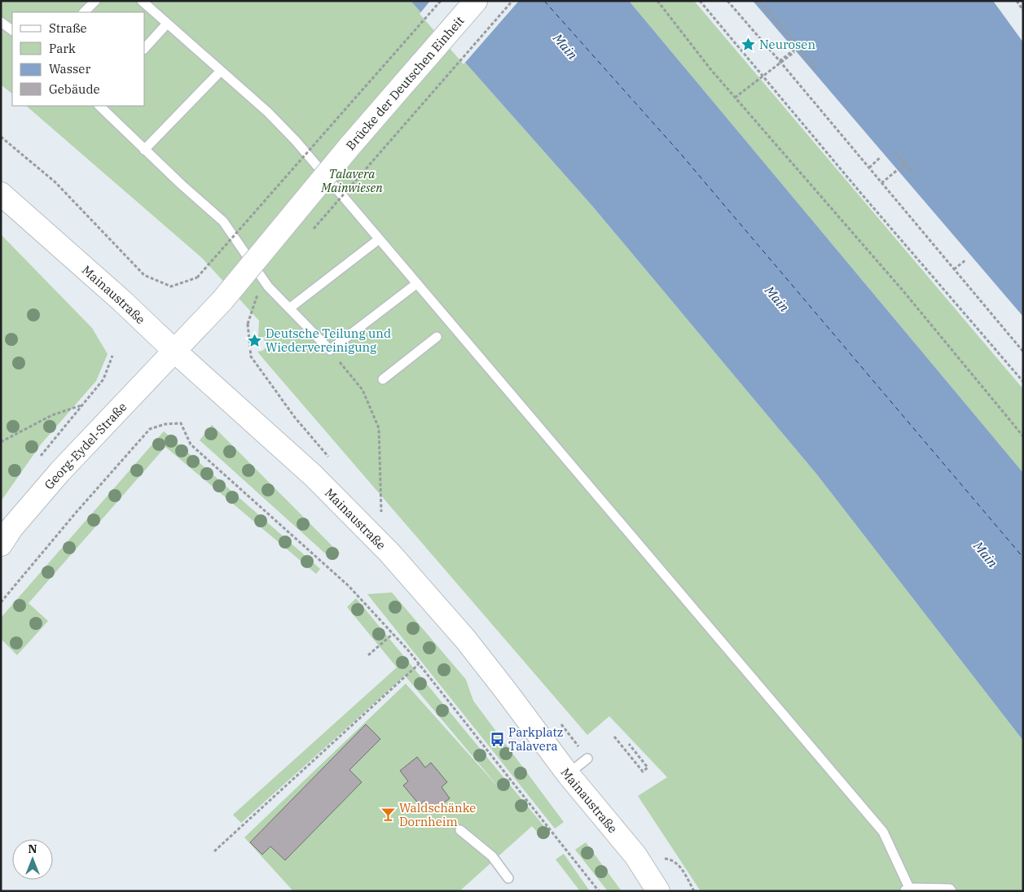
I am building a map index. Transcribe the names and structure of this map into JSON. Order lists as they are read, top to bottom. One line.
{"streets":{"main road":["Brücke der Deutschen Einheit","Mainaustraße","Georg-Eydel-Straße"]},"crossings":[["Brücke der Deutschen Einheit","Mainaustraße"],["Brücke der Deutschen Einheit","Georg-Eydel-Straße"],["Mainaustraße","Georg-Eydel-Straße"]],"water":["Main"],"parks":["Talavera Mainwiesen"],"places":{"place":["Neurosen","Deutsche Teilung und Wiedervereinigung"],"bus stop":["Parkplatz Talavera"],"bar":["Waldschänke Dornheim"]},"legend":["Straße","Park","Wasser","Gebäude"],"north":"top"}
